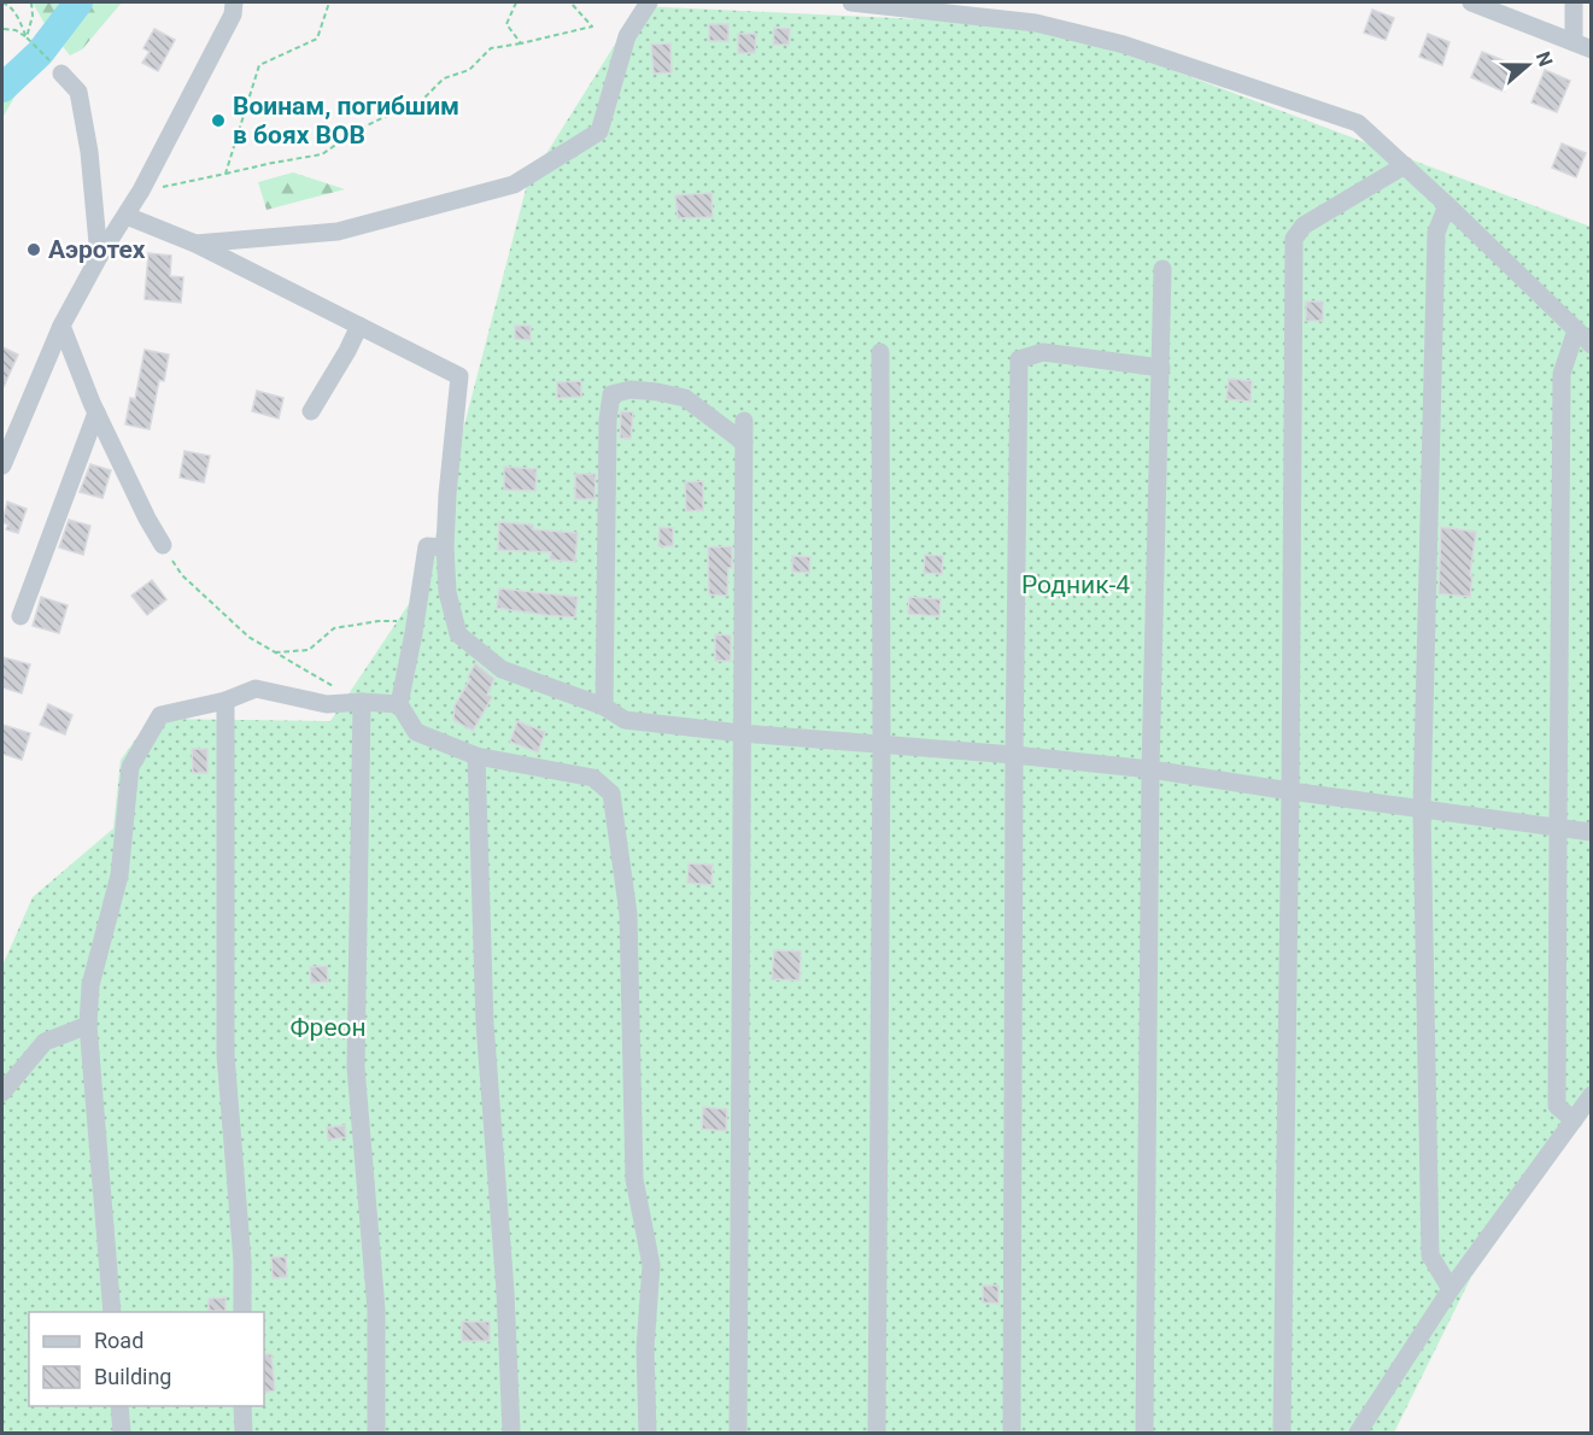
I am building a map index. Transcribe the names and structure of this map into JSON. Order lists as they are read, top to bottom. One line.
{"parks":["Родник-4","Фреон"],"places":["Воинам, погибшим в боях ВОВ","Аэротех"],"legend":["Road","Building"],"north":"right"}
